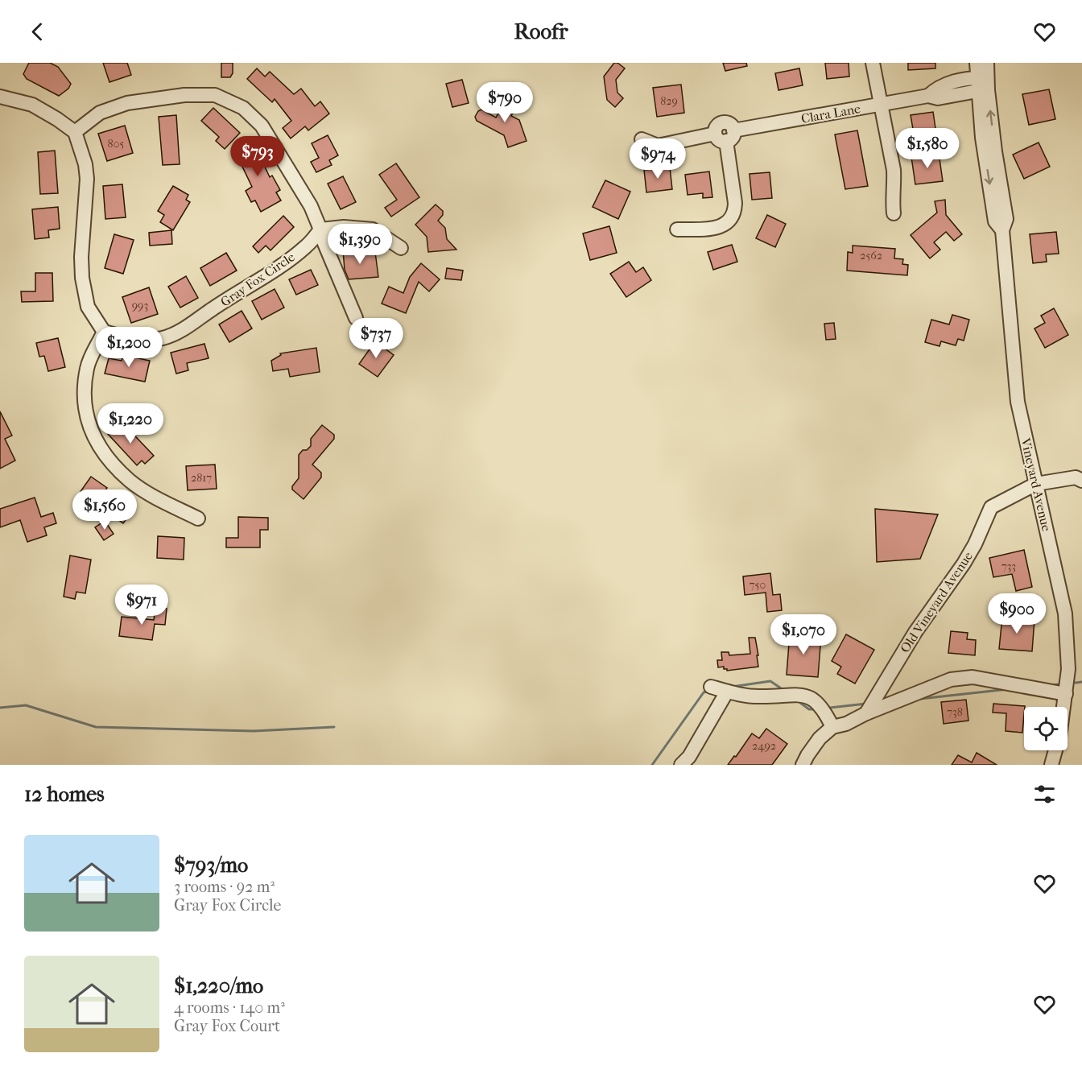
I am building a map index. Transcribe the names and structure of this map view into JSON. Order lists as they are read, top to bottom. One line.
{"streets":{"street":["Clara Lane","Gray Fox Circle","Vineyard Avenue","Old Vineyard Avenue"]},"crossings":[["Clara Lane","Vineyard Avenue"],["Vineyard Avenue","Old Vineyard Avenue"]],"house_numbers":["829","805","2562","993","2817","733","750","738","2492"],"page":{"header":"Roofr","price":["$790","$1,580","$793","$974","$1,390","$737","$1,200","$1,220","$1,560","$971","$900","$1,070"],"heading":"12 homes","list":[{"name":"$793/mo","note":"3 rooms · 92 m² · Gray Fox Circle"},{"name":"$1,220/mo","note":"4 rooms · 140 m² · Gray Fox Court"}]}}
